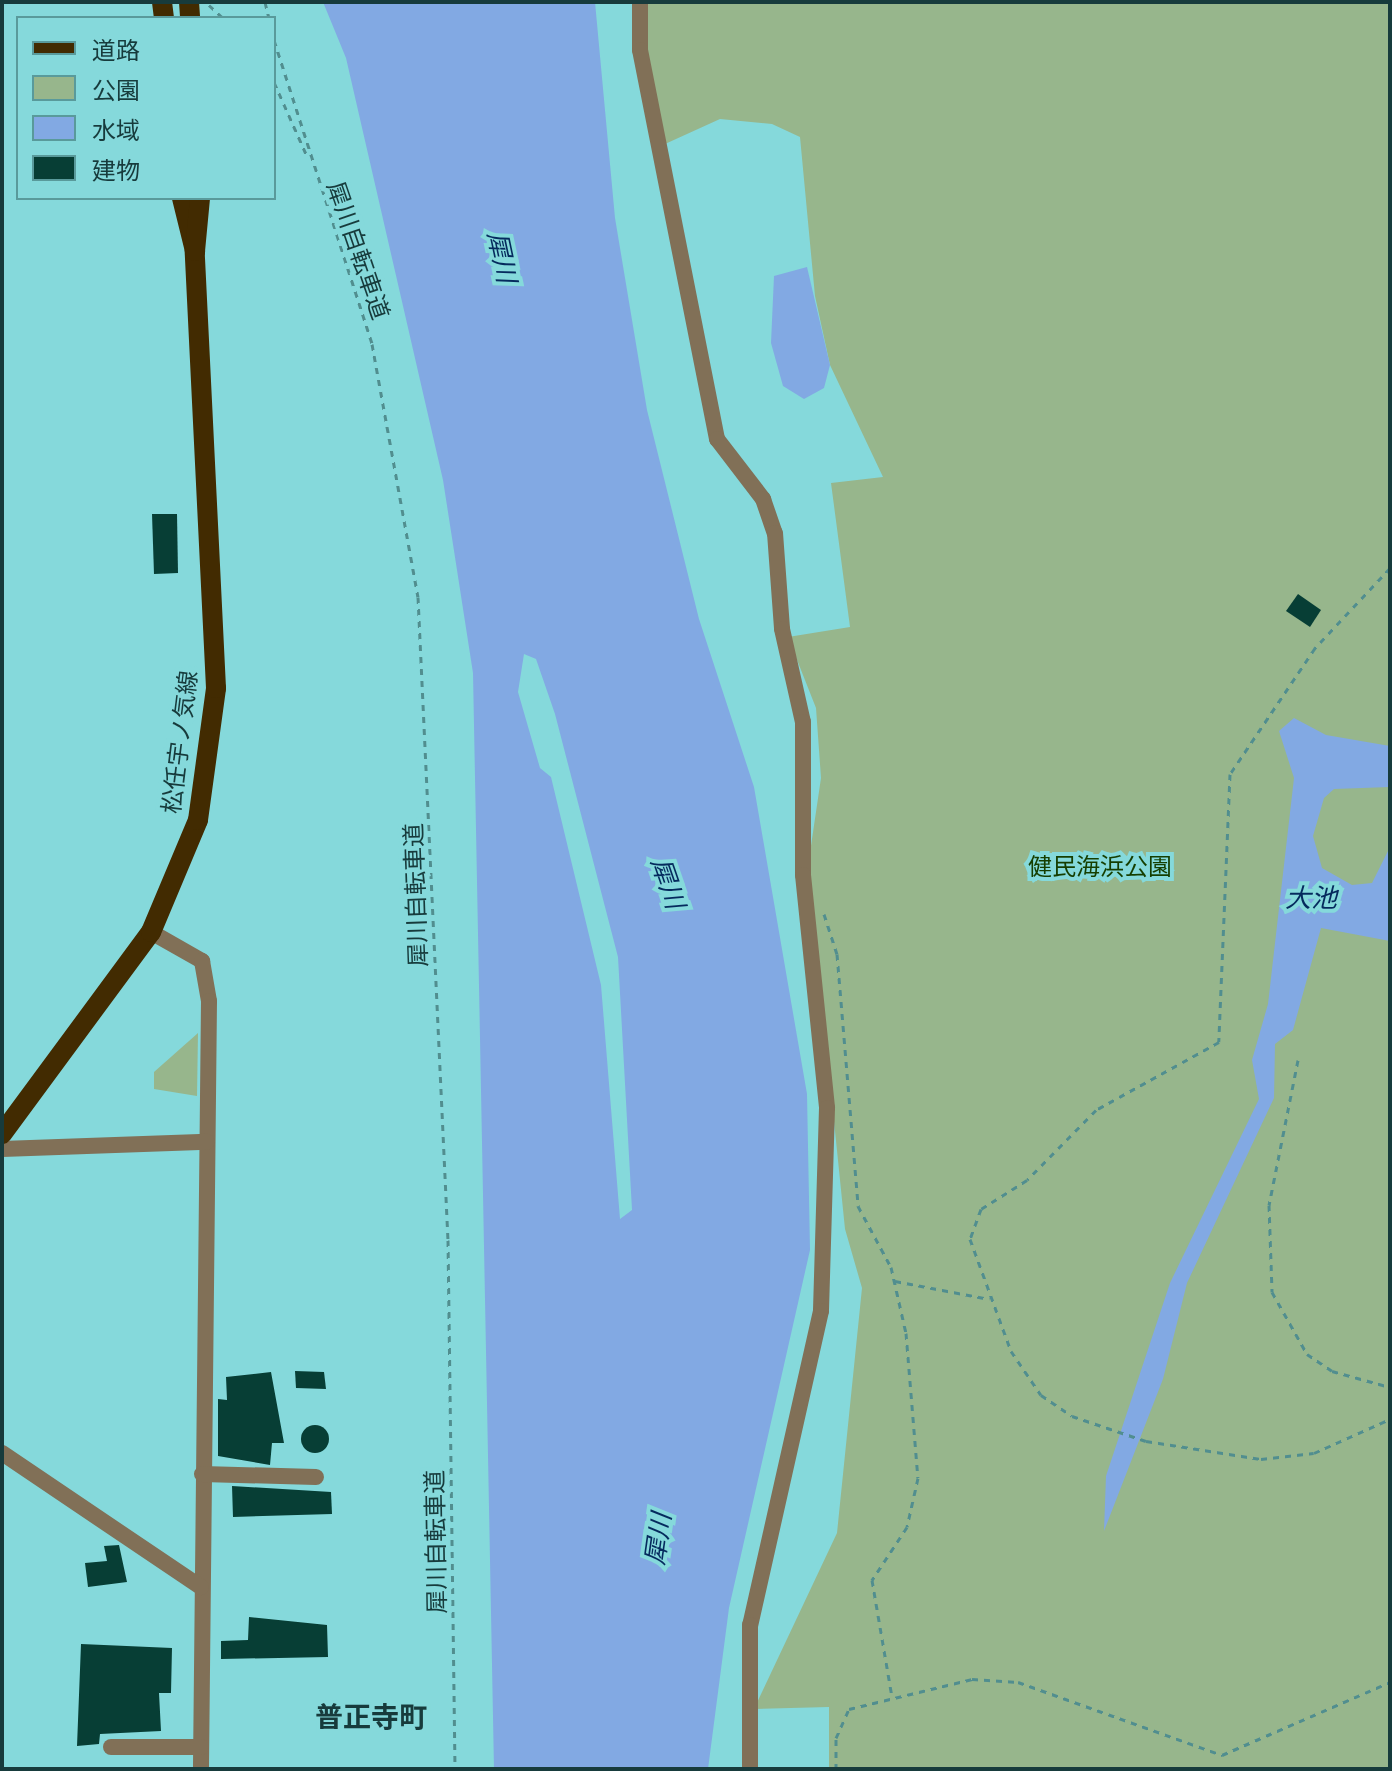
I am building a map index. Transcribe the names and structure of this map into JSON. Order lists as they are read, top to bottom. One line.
{"streets":{"main road":["松任宇ノ気線"],"path":["犀川自転車道"]},"districts":["普正寺町"],"water":["犀川","大池"],"parks":["健民海浜公園"],"legend":["道路","公園","水域","建物"]}
